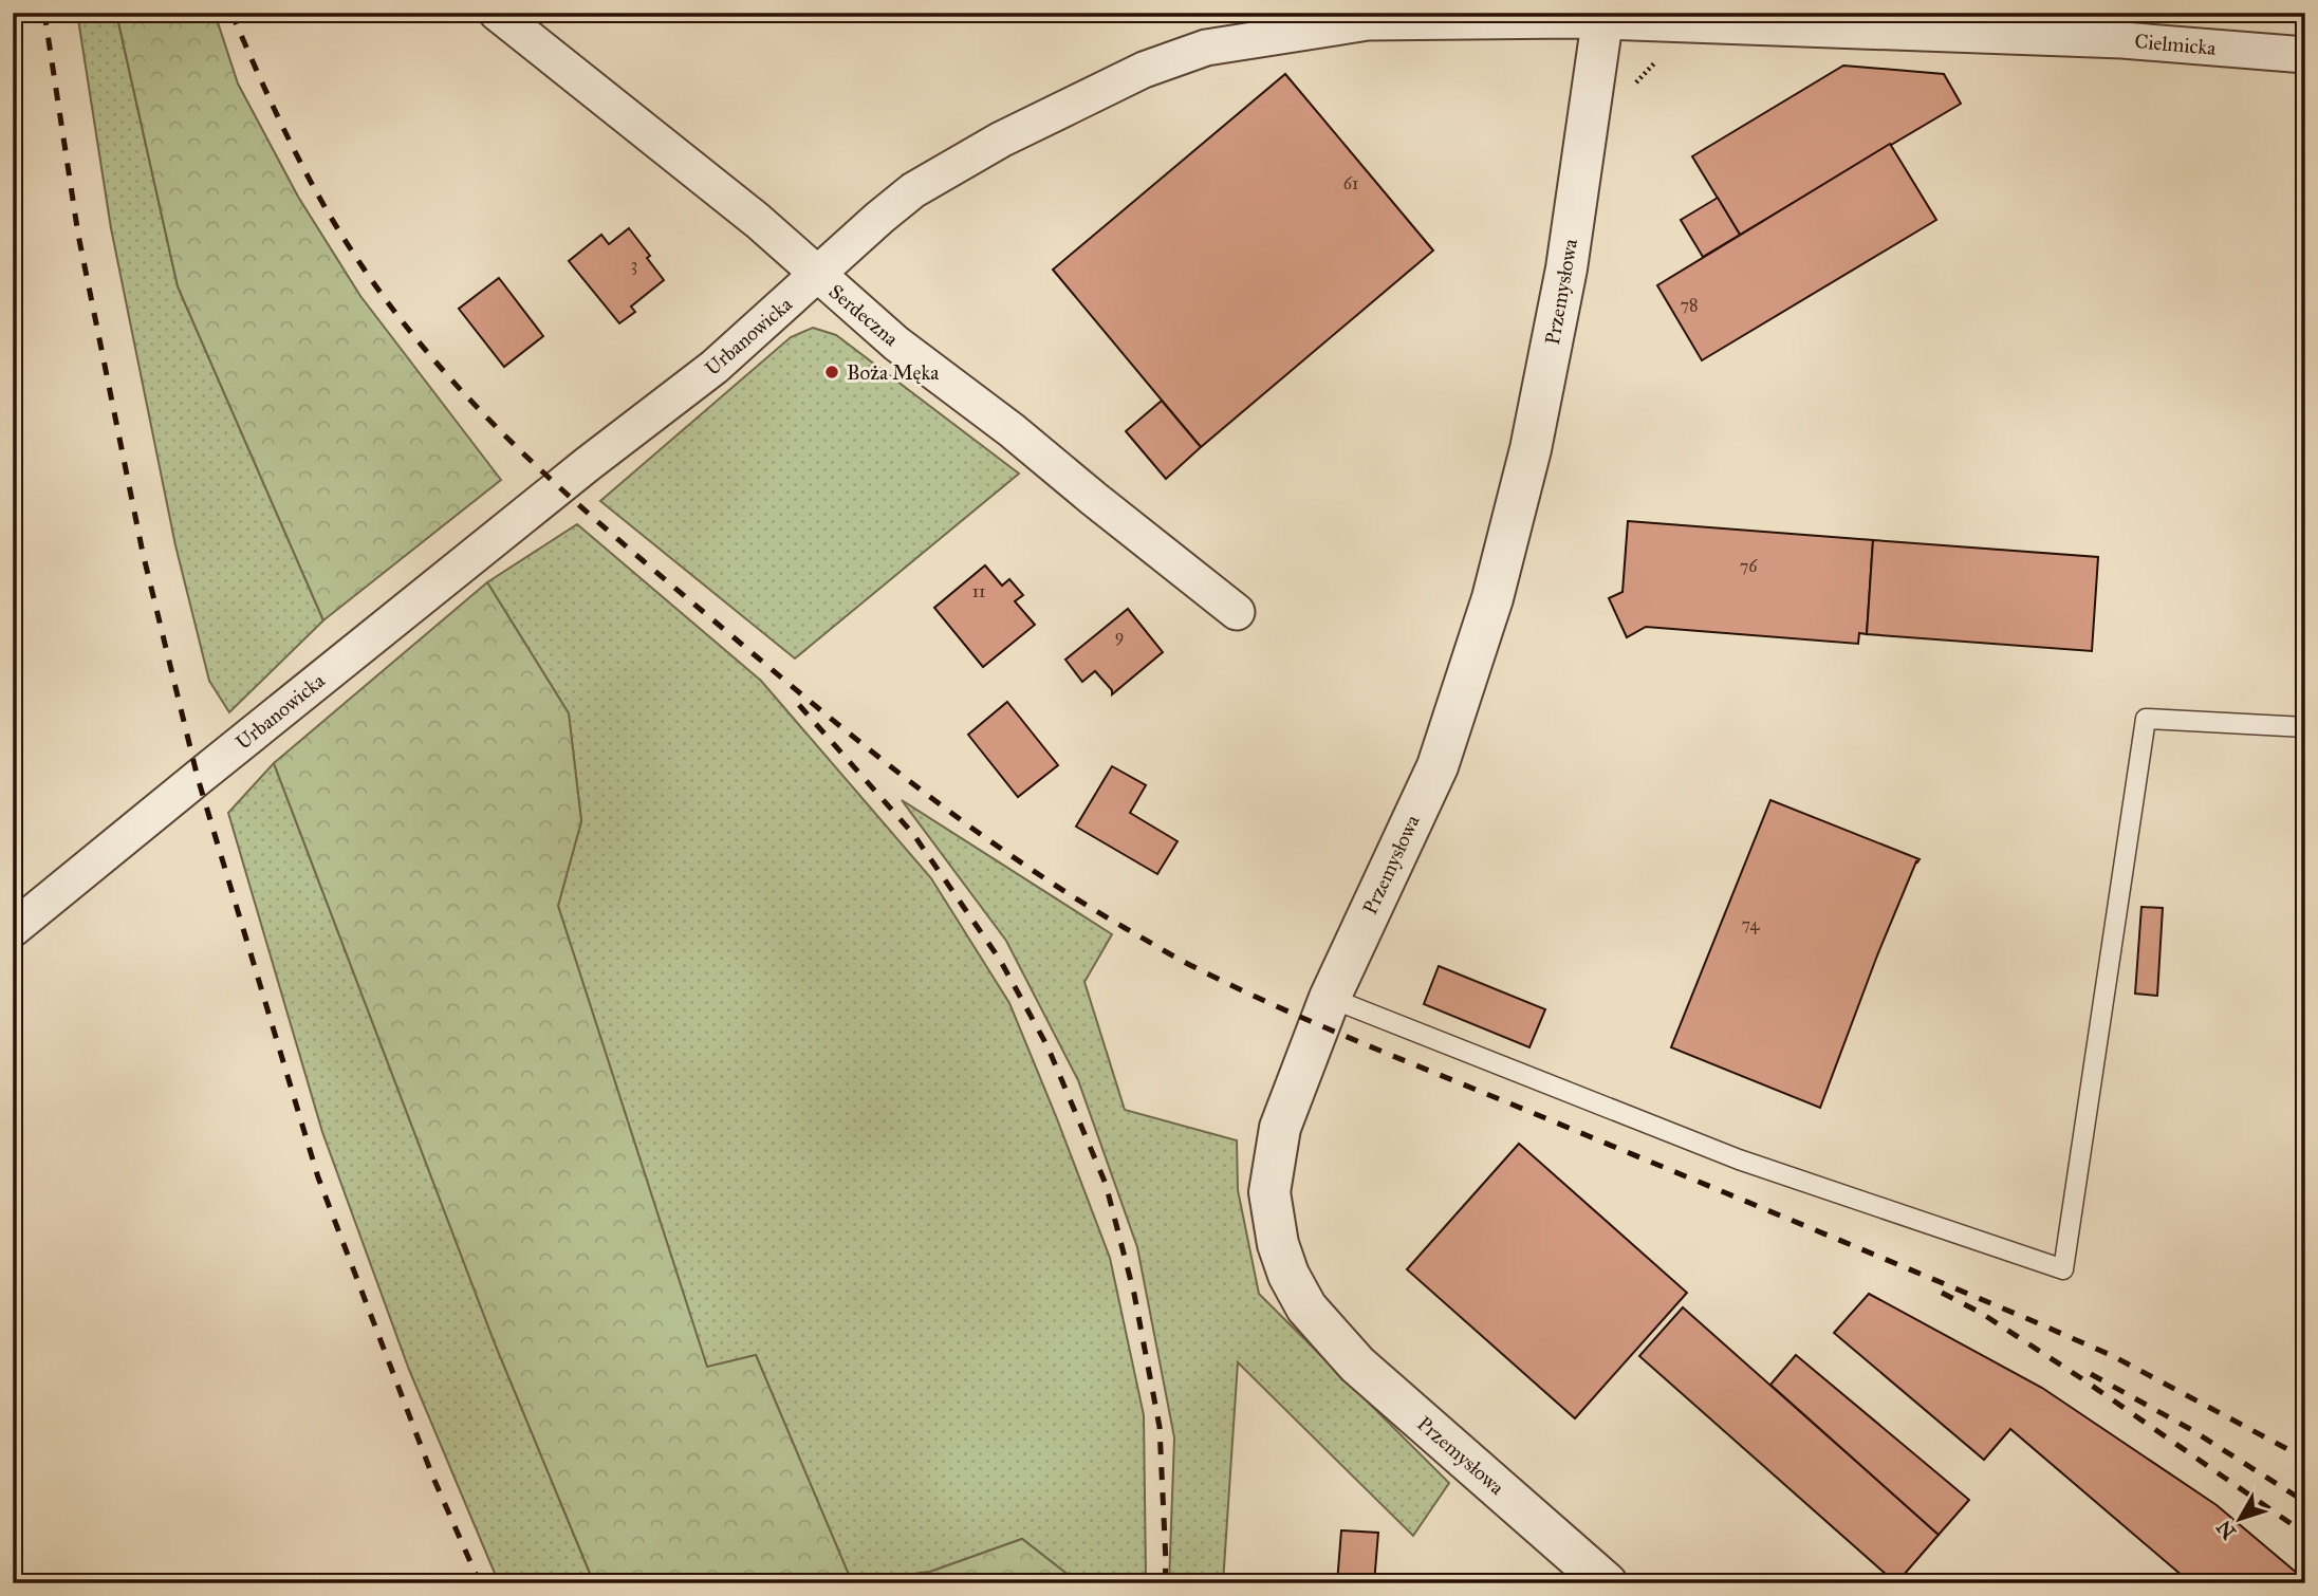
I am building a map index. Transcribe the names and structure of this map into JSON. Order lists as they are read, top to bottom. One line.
{"streets":{"street":["Cielmicka","Przemysłowa","Serdeczna","Urbanowicka"]},"crossings":[["Cielmicka","Przemysłowa"],["Cielmicka","Urbanowicka"],["Przemysłowa","Urbanowicka"],["Serdeczna","Urbanowicka"]],"places":["Boża Męka"],"house_numbers":["61","3","78","76","11","9","74"],"north":"bottom left"}
